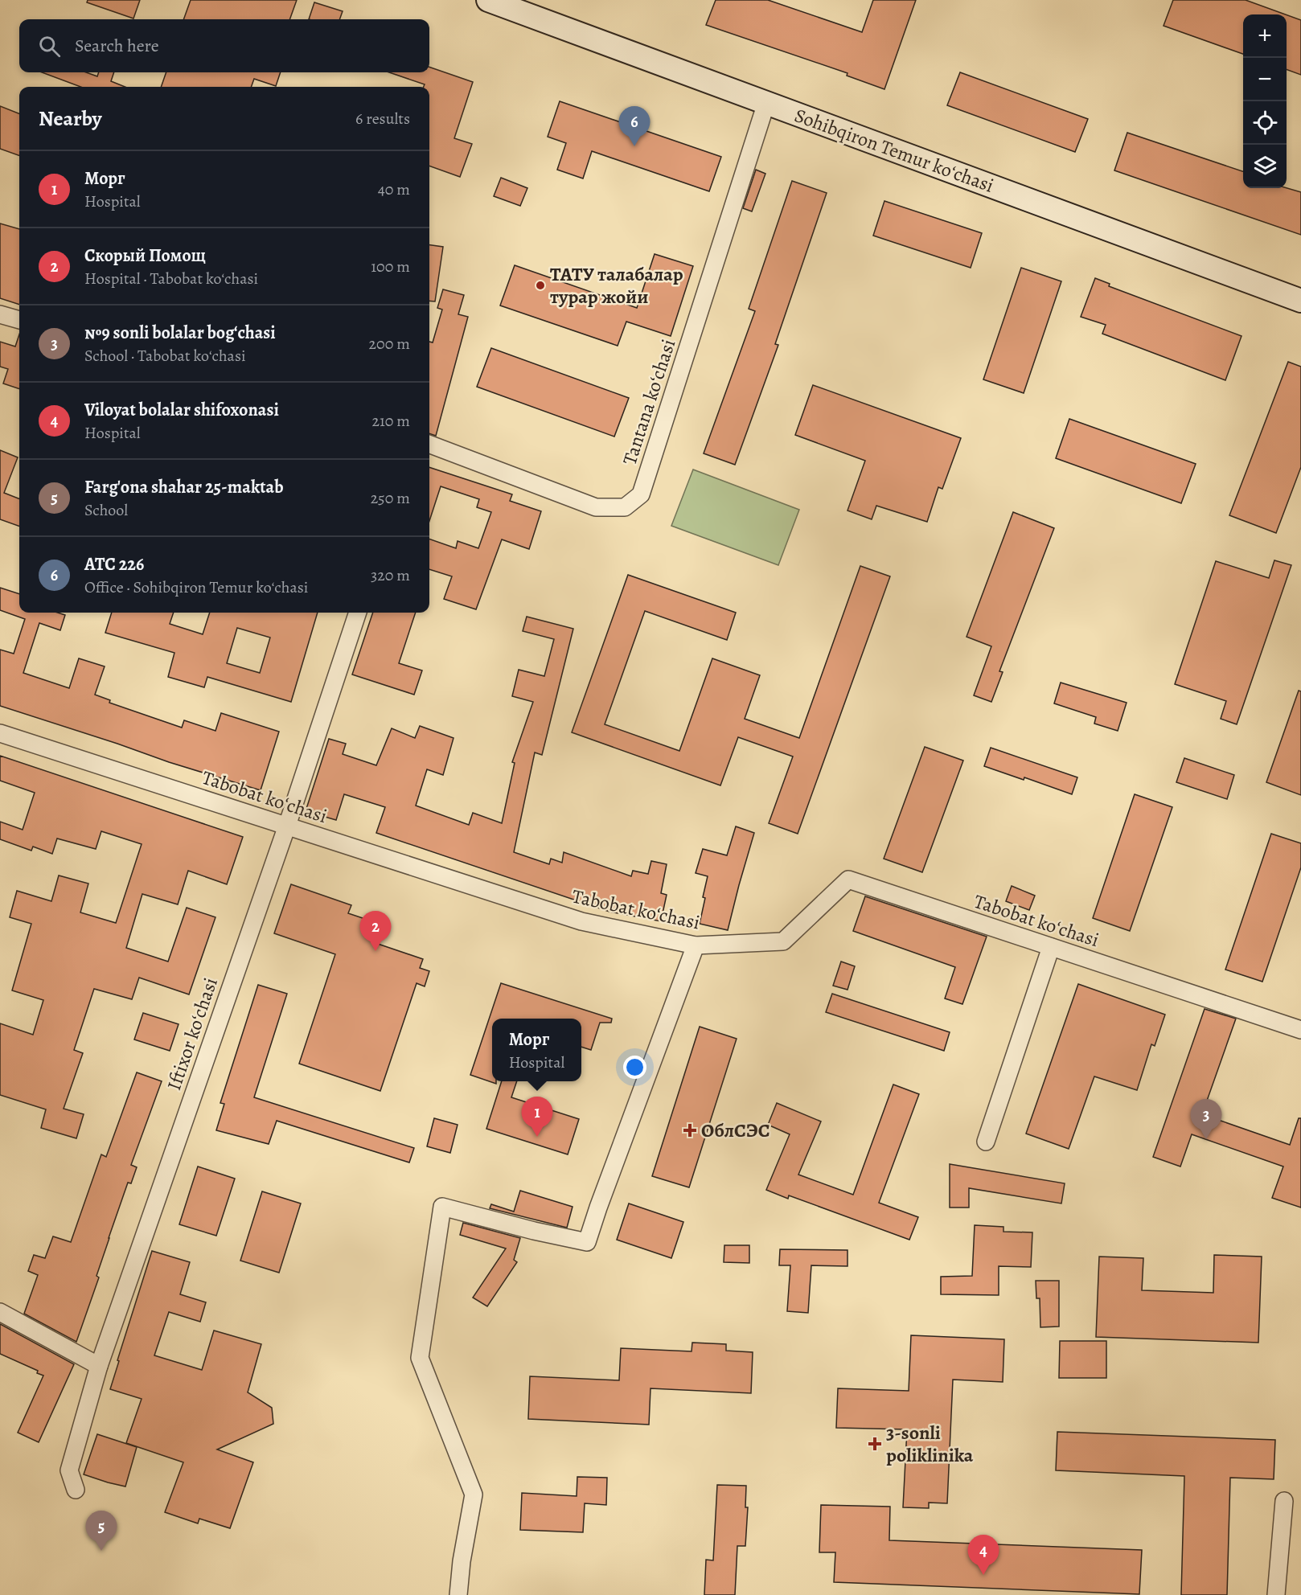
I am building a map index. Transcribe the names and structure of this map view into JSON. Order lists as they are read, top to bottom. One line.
{"streets":{"main road":["Sohibqiron Temur koʻchasi"],"street":["Tantana koʻchasi","Tabobat koʻchasi","Iftixor koʻchasi"]},"crossings":[["Sohibqiron Temur koʻchasi","Tantana koʻchasi"],["Tabobat koʻchasi","Iftixor koʻchasi"]],"places":{"other":["ТАТУ талабалар турар жойи"],"health":["ОблСЭС","3-sonli poliklinika"]},"page":{"map_buttons":["+","−"],"search":"Search here","heading":["Nearby","6 results"],"pins":["6","2","1","3","5","4"],"list":[{"mark":"1","name":"Морг","note":"Hospital","value":"40 m"},{"mark":"2","name":"Скорый Помощ","note":"Hospital · Tabobat koʻchasi","value":"100 m"},{"mark":"3","name":"№9 sonli bolalar bog‘chasi","note":"School · Tabobat koʻchasi","value":"200 m"},{"mark":"4","name":"Viloyat bolalar shifoxonasi","note":"Hospital","value":"210 m"},{"mark":"5","name":"Farg'ona shahar 25-maktab","note":"School","value":"250 m"},{"mark":"6","name":"АТС 226","note":"Office · Sohibqiron Temur koʻchasi","value":"320 m"}],"popup":["Морг","Hospital"]}}
